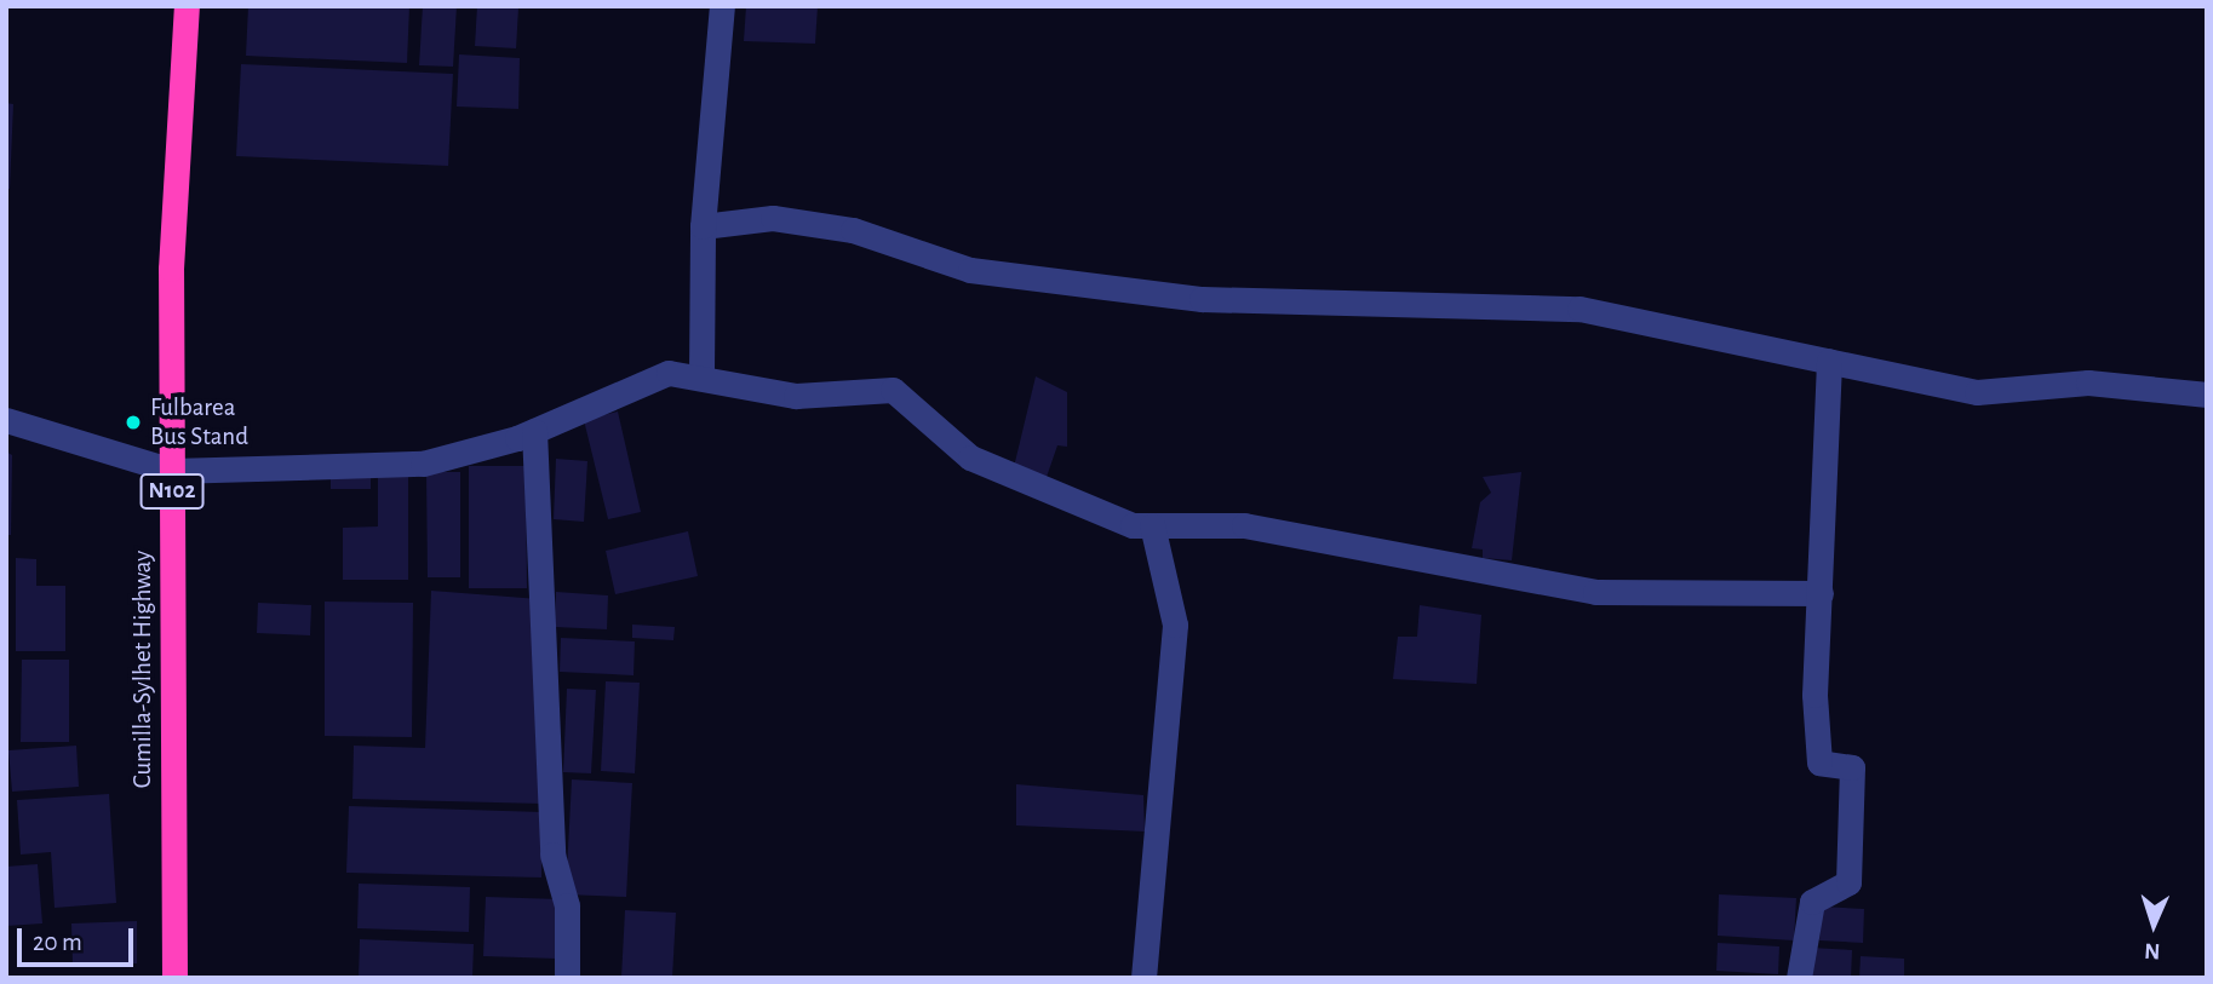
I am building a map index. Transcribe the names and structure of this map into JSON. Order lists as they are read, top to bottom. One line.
{"streets":{"highway":["N102","Cumilla-Sylhet Highway"]},"places":["Fulbarea Bus Stand"],"scale_bar":"20 m","north":"bottom"}
